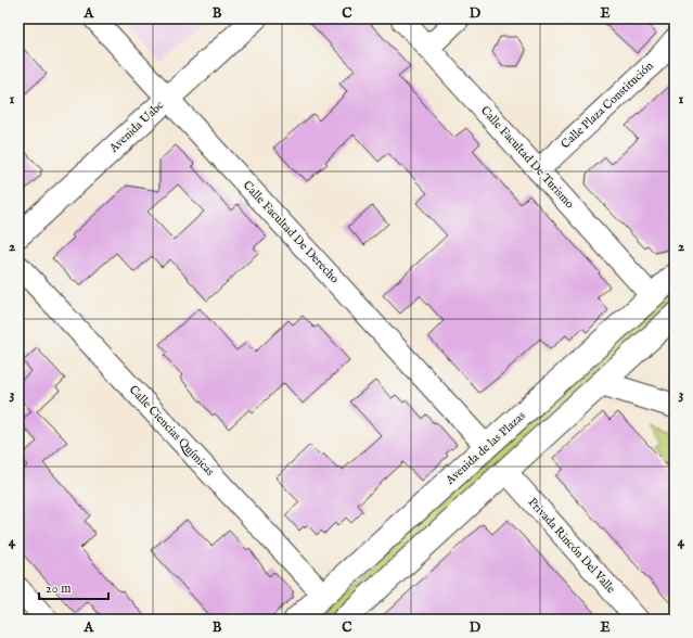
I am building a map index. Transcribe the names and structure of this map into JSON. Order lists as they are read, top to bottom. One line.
{"streets":{"street":["Calle Plaza Constitución","Avenida Uabc","Calle Facultad De Turismo","Calle Facultad De Derecho","Calle Ciencias Químicas","Avenida de las Plazas","Privada Rincón Del Valle"]},"crossings":[["Calle Plaza Constitución","Calle Facultad De Turismo"],["Avenida Uabc","Calle Facultad De Derecho"],["Calle Facultad De Turismo","Avenida de las Plazas"],["Calle Facultad De Derecho","Avenida de las Plazas"],["Calle Ciencias Químicas","Avenida de las Plazas"]],"scale_bar":"20 m","grid":{"columns":["A","B","C","D","E"],"rows":["1","2","3","4"]}}
